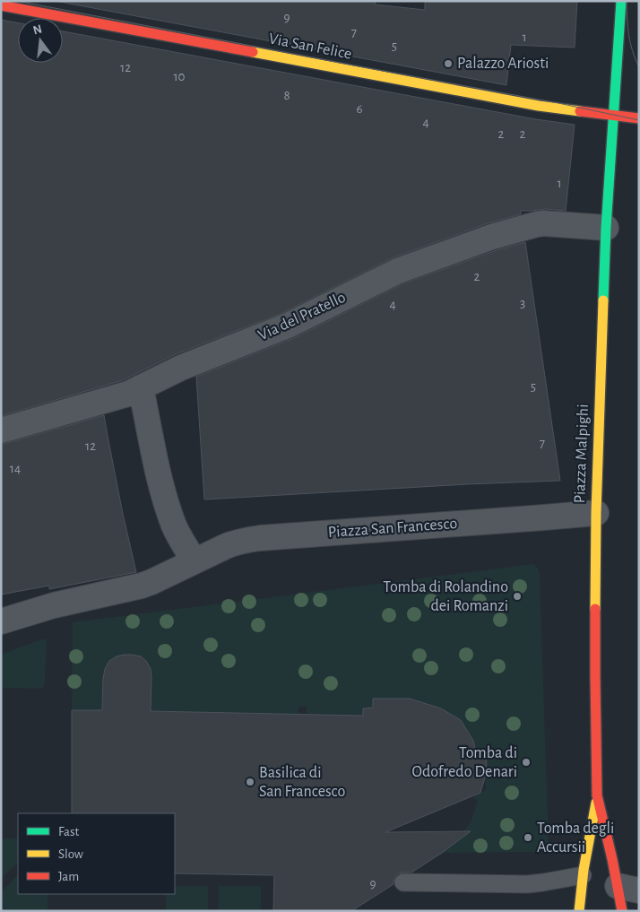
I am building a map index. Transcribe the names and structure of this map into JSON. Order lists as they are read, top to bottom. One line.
{"streets":{"street":["Via San Felice","Via del Pratello","Piazza Malpighi","Piazza San Francesco"]},"crossings":[["Via San Felice","Piazza Malpighi"],["Via del Pratello","Piazza Malpighi"],["Piazza Malpighi","Piazza San Francesco"]],"places":["Palazzo Ariosti","Tomba di Rolandino dei Romanzi","Tomba di Odofredo Denari","Basilica di San Francesco","Tomba degli Accursii"],"house_numbers":["9","7","1","5","12","10","8","6","4","2","2","1","2","3","4","5","7","12","14","9"],"legend":["Fast","Slow","Jam"],"north":"top"}
